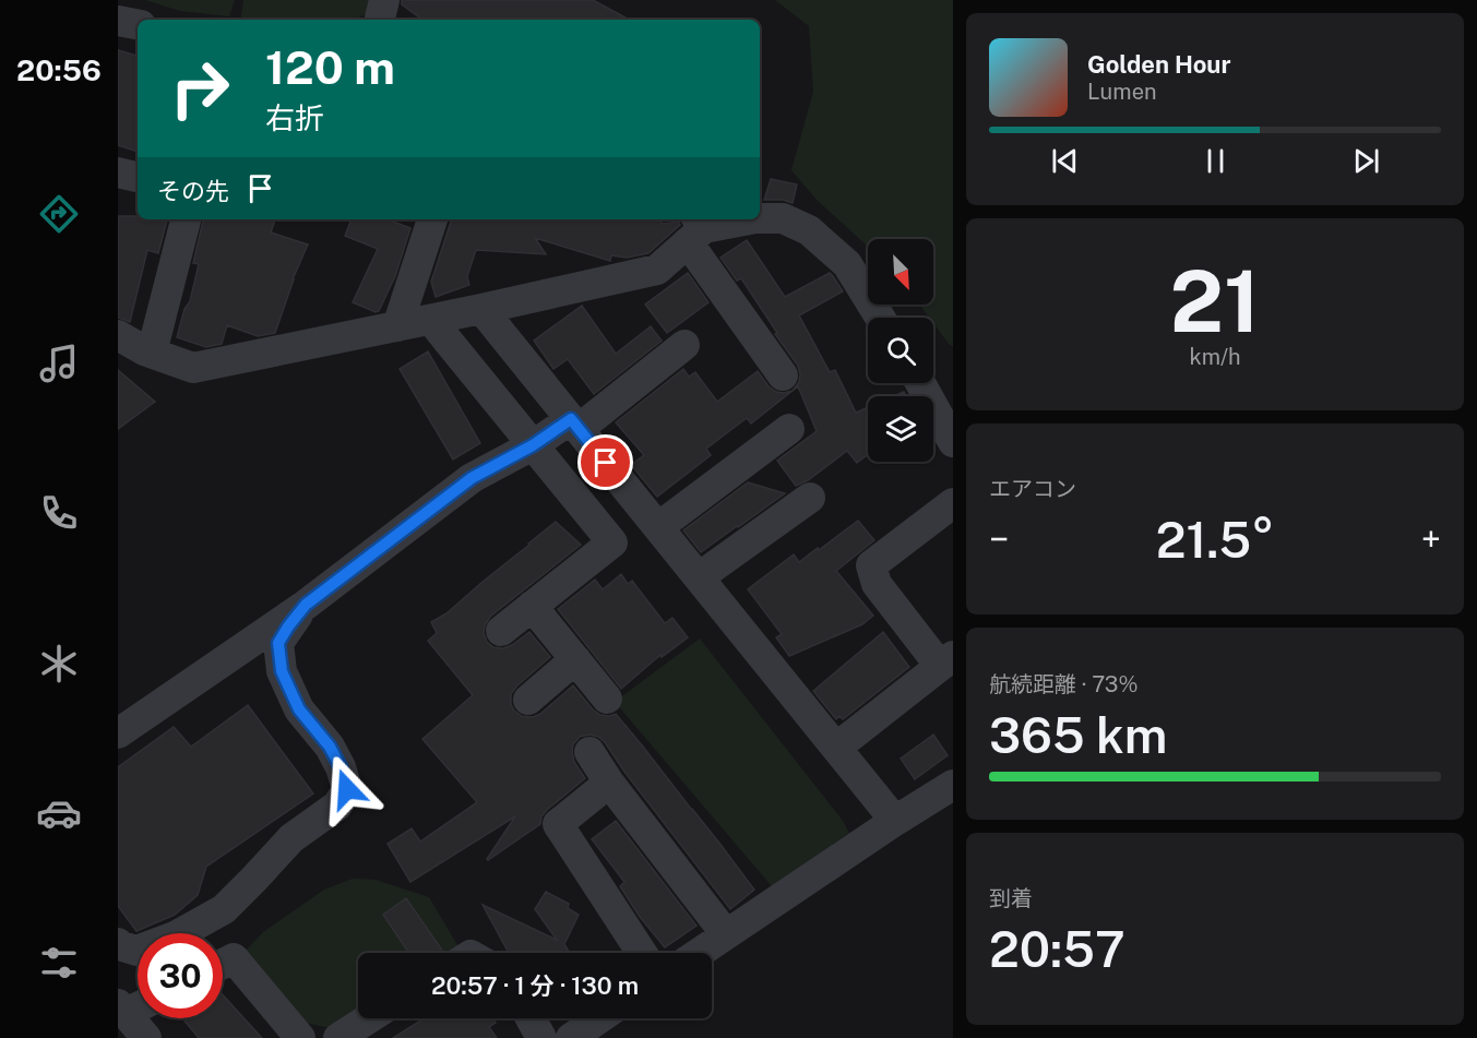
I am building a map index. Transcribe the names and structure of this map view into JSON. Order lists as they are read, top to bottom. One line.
{"north":"bottom right","page":{"tabs":"20:56","turn":["120 m","右折"],"song":["Golden Hour","Lumen"],"then":"その先","tile":[["21","km/h"],"エアコン",["航続距離 · 73%","365 km"],["到着","20:57"]],"heat":["−","21.5°","+"],"limit":"30","trip":"20:57 · 1 分 · 130 m"}}
